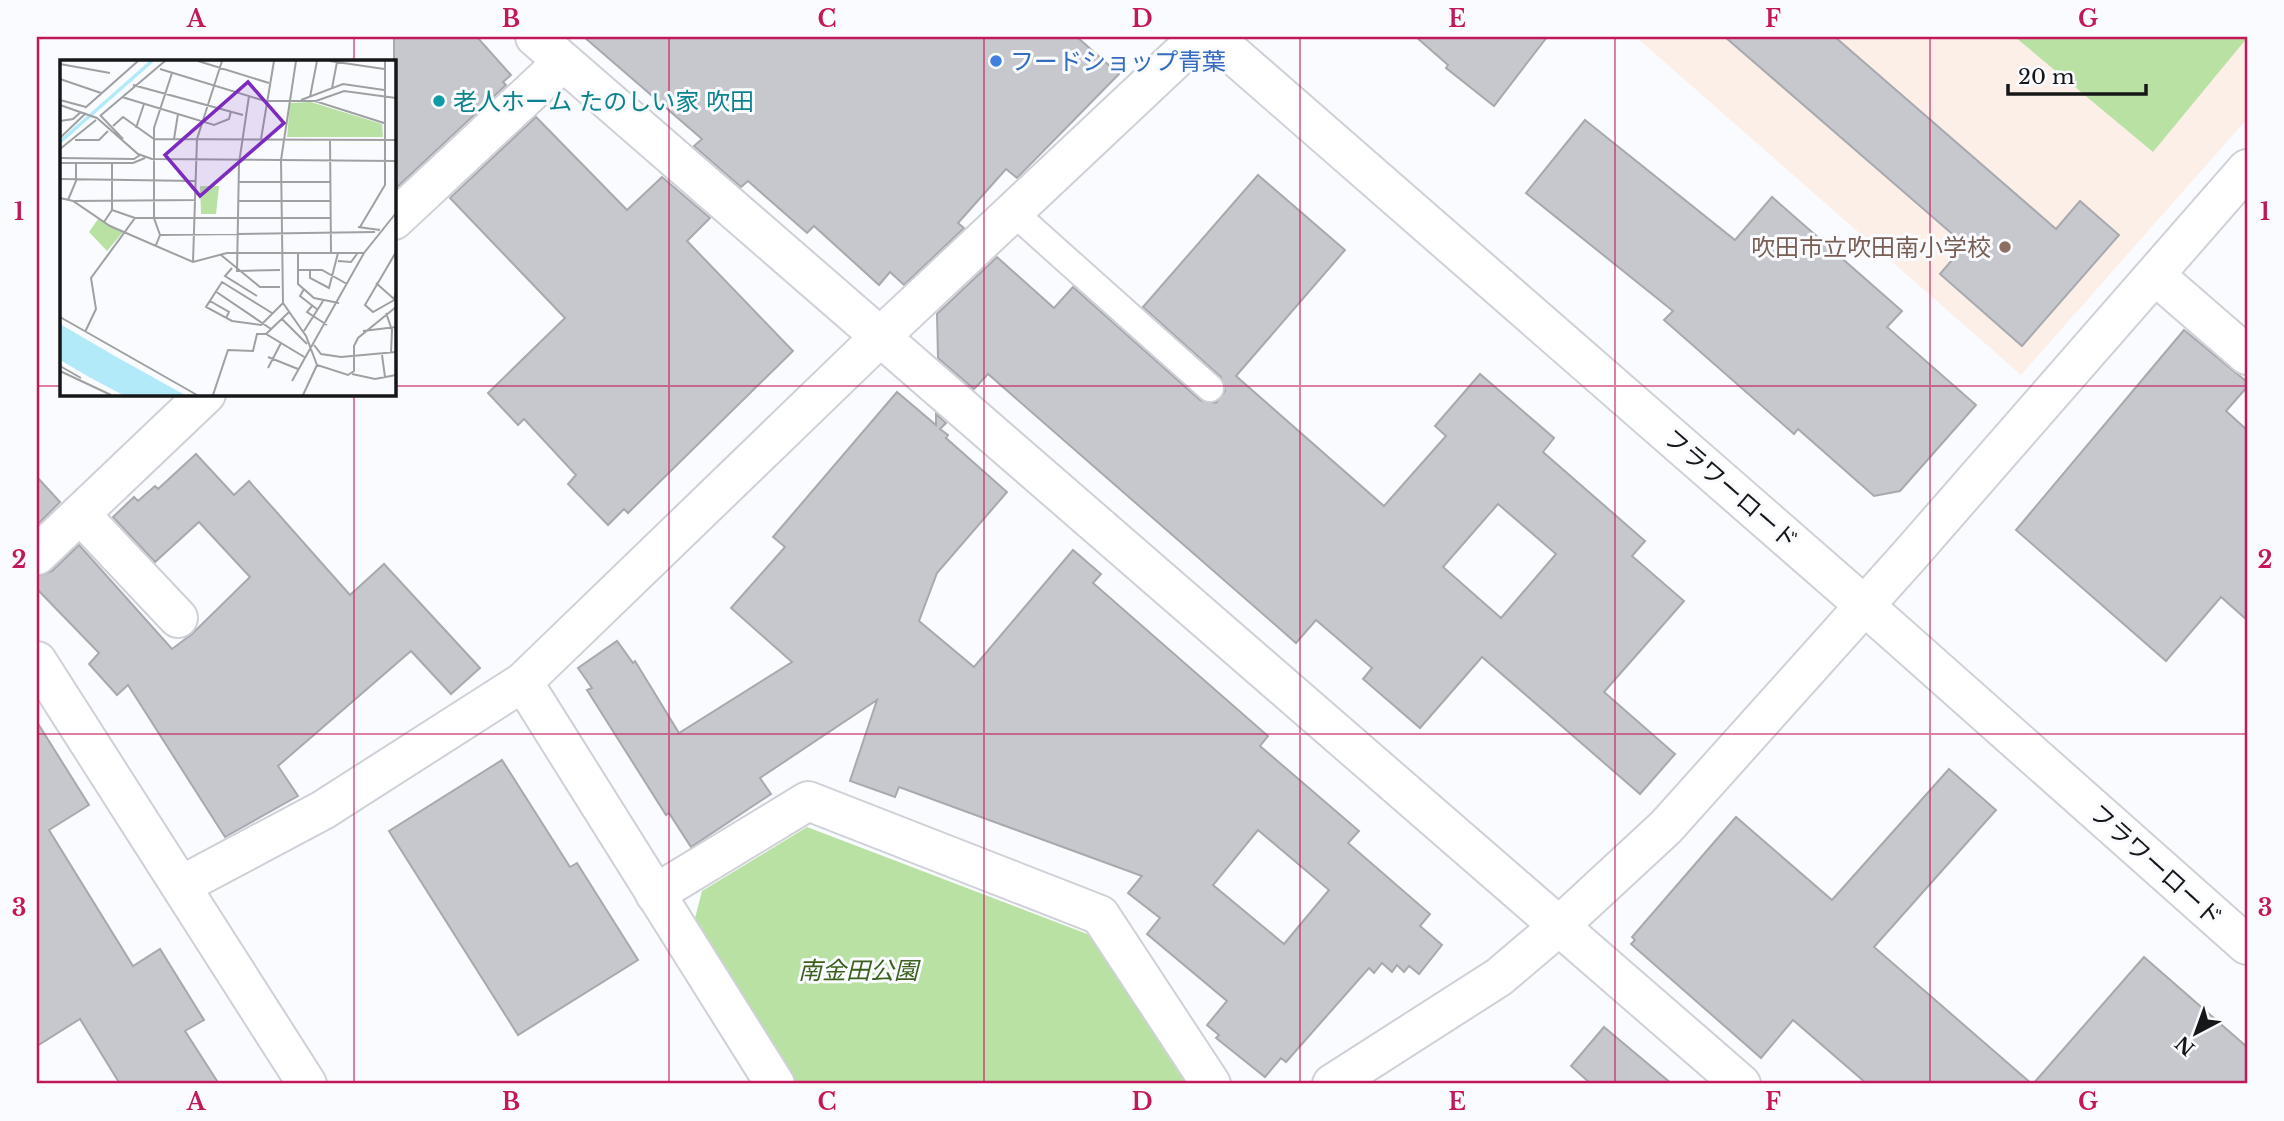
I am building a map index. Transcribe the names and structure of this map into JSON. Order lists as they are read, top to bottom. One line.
{"streets":{"street":["フラワーロード"]},"parks":["南金田公園"],"places":["フードショップ青葉","老人ホーム たのしい家 吹田","吹田市立吹田南小学校"],"scale_bar":"20 m","north":"bottom left","grid":{"columns":["A","B","C","D","E","F","G"],"rows":["1","2","3"]}}
